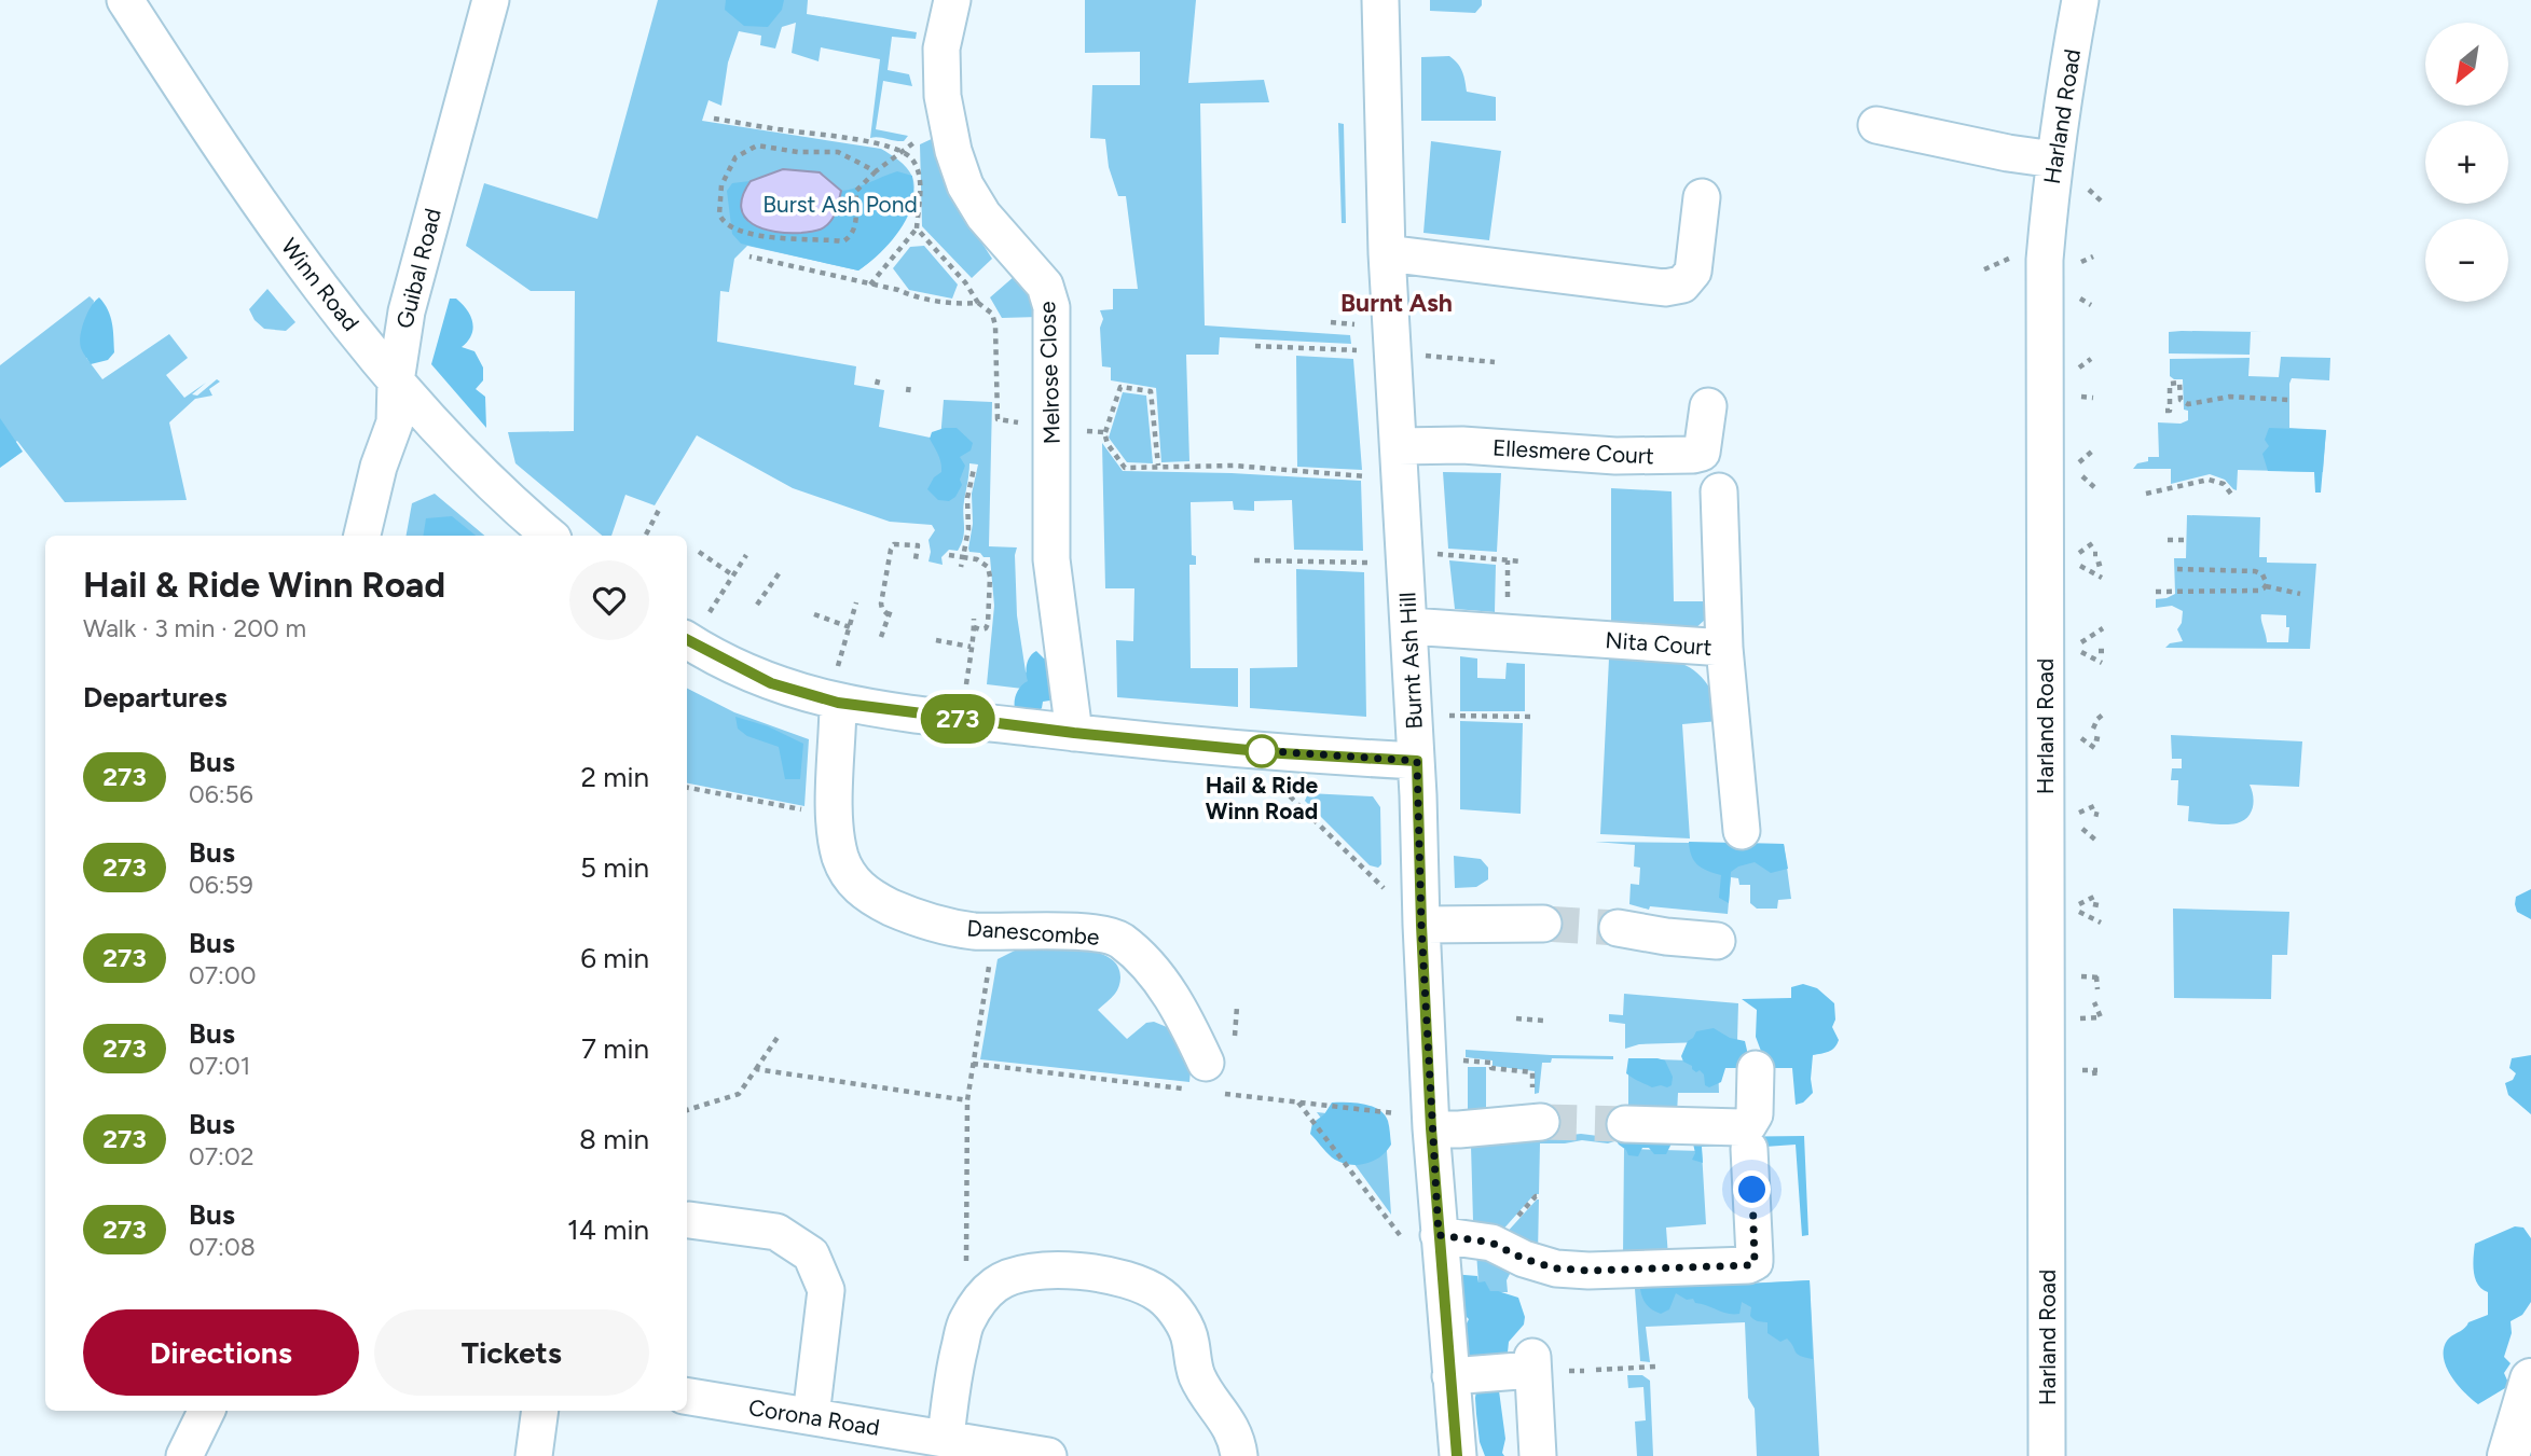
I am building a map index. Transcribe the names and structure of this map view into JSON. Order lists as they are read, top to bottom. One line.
{"streets":{"street":["Harland Road","Guibal Road","Winn Road","Melrose Close","Ellesmere Court","Nita Court","Burnt Ash Hill","Danescombe","Corona Road"]},"crossings":[["Guibal Road","Winn Road"],["Ellesmere Court","Burnt Ash Hill"],["Nita Court","Burnt Ash Hill"]],"districts":["Burnt Ash"],"parks":["Burst Ash Pond"],"places":["Hail & Ride Winn Road"],"lines":["bus line 273"],"north":"bottom left","page":{"on_map":"273","map_buttons":["+","−"],"heading":[["Hail & Ride Winn Road","Walk · 3 min · 200 m"],"Departures"],"list":[{"mark":"273","name":"Bus","note":"06:56","value":"2 min"},{"mark":"273","name":"Bus","note":"06:59","value":"5 min"},{"mark":"273","name":"Bus","note":"07:00","value":"6 min"},{"mark":"273","name":"Bus","note":"07:01","value":"7 min"},{"mark":"273","name":"Bus","note":"07:02","value":"8 min"},{"mark":"273","name":"Bus","note":"07:08","value":"14 min"}],"buttons":["Directions","Tickets"]}}
